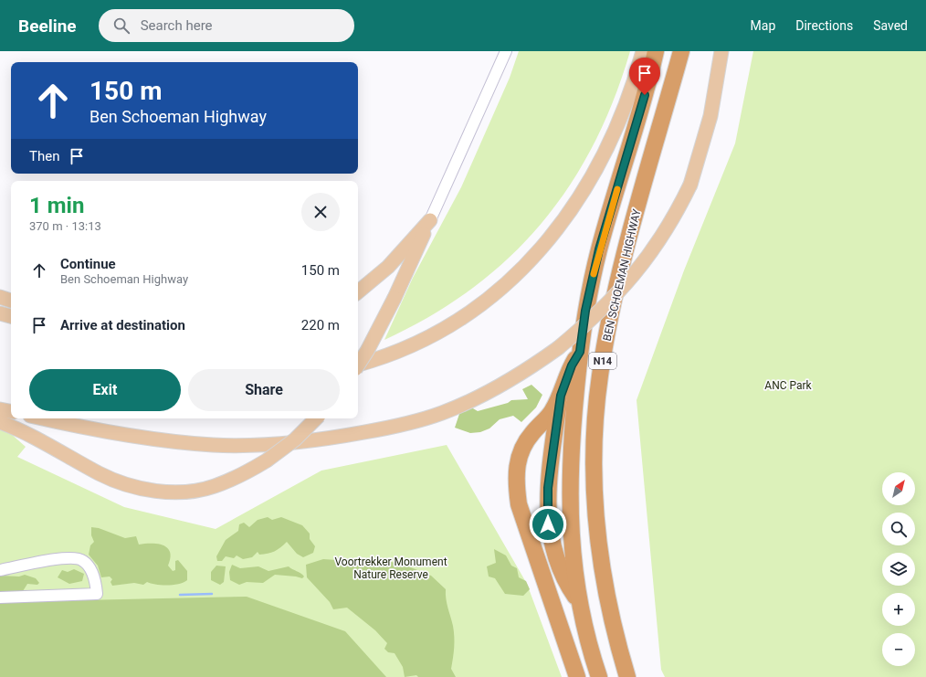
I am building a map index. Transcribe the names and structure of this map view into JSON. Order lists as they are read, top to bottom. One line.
{"streets":{"highway":["BEN SCHOEMAN HIGHWAY","N14"]},"parks":["ANC Park","Voortrekker Monument Nature Reserve"],"north":"top right","page":{"header":"Beeline","search":"Search here","nav":["Map","Directions","Saved"],"turn":["150 m","Ben Schoeman Highway"],"then":"Then","heading":["1 min","370 m · 13:13"],"list":[{"name":"Continue","note":"Ben Schoeman Highway","value":"150 m"},{"name":"Arrive at destination","value":"220 m"}],"buttons":["Exit","Share"],"map_buttons":["+","−"]}}
